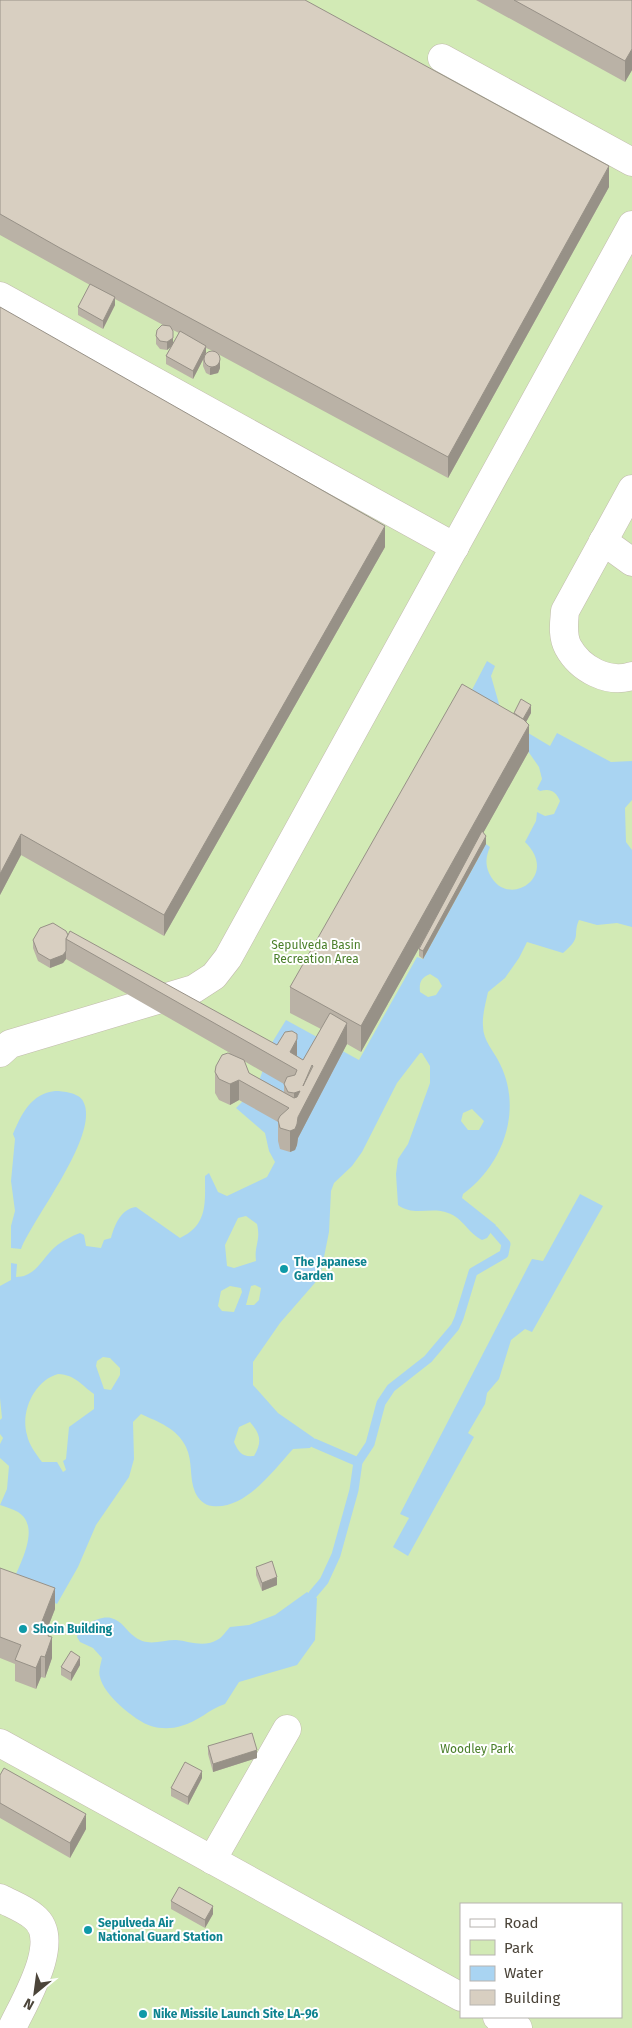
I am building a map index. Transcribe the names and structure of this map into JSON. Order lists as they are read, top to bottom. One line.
{"parks":["Sepulveda Basin Recreation Area","Woodley Park"],"places":["The Japanese Garden","Shoin Building","Sepulveda Air National Guard Station","Nike Missile Launch Site LA-96"],"legend":["Road","Park","Water","Building"],"north":"bottom left"}
